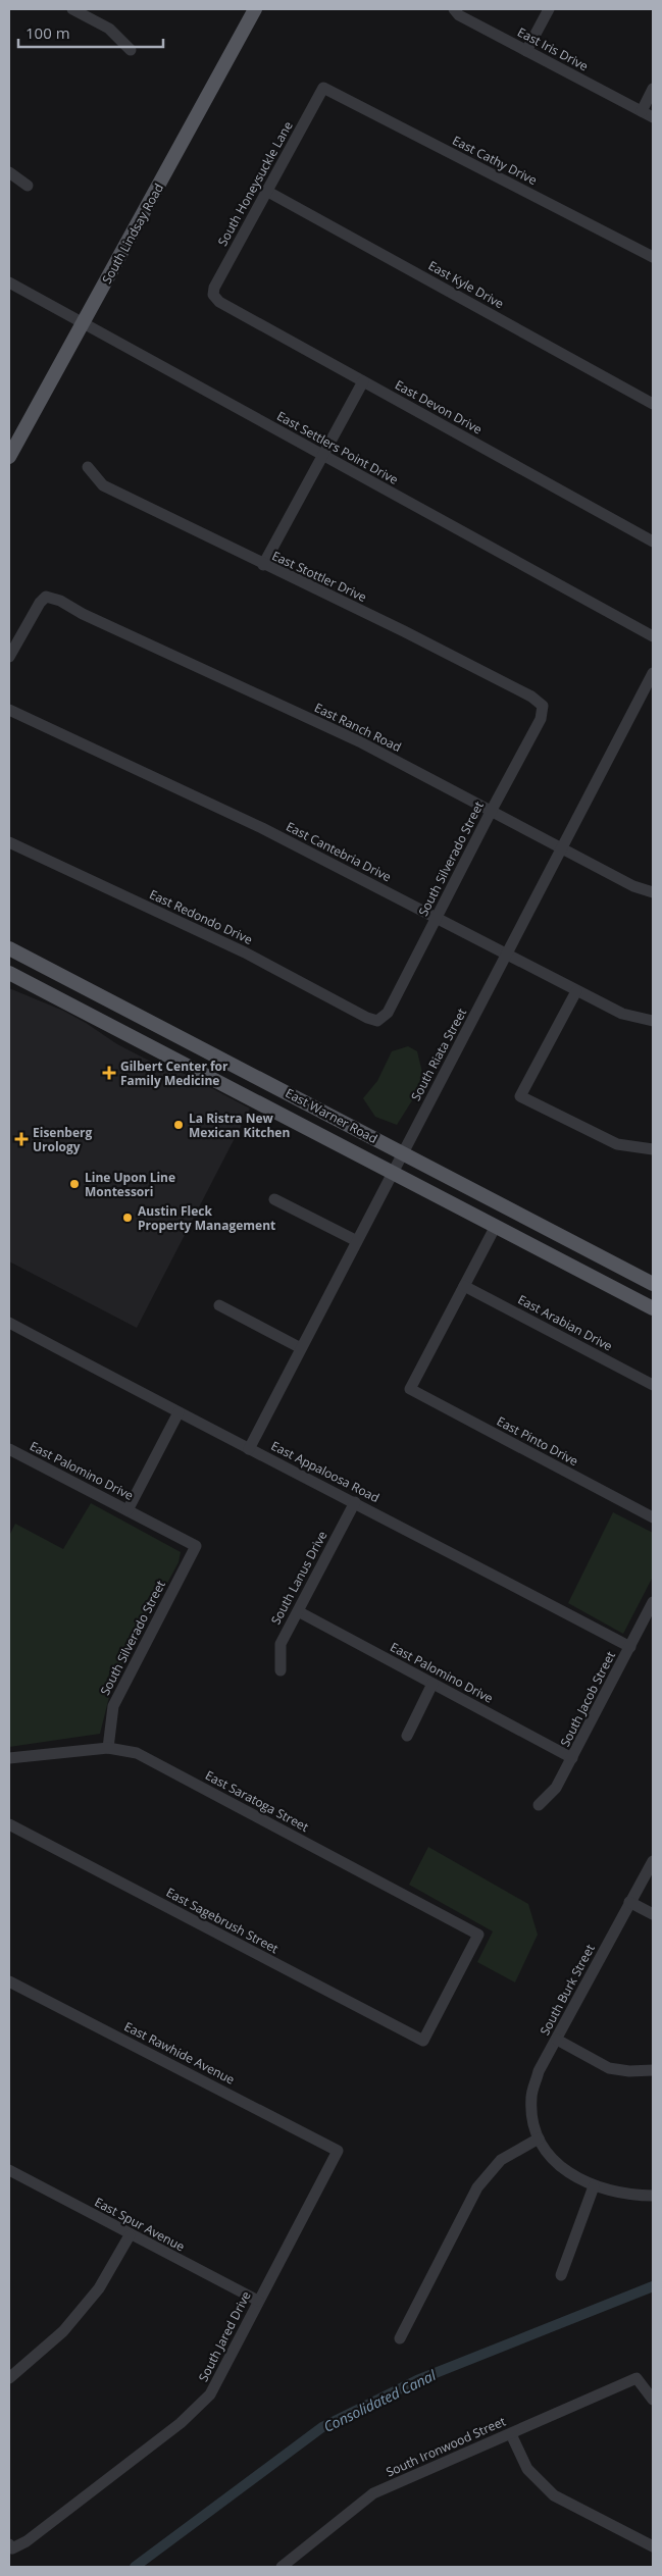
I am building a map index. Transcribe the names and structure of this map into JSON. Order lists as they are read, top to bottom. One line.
{"streets":{"main road":["South Lindsay Road","East Warner Road"],"street":["East Iris Drive","East Cathy Drive","South Honeysuckle Lane","East Kyle Drive","East Devon Drive","East Settlers Point Drive","East Stottler Drive","East Ranch Road","East Cantebria Drive","South Silverado Street","East Redondo Drive","South Riata Street","East Arabian Drive","East Pinto Drive","East Palomino Drive","East Appaloosa Road","South Lanus Drive","South Jacob Street","East Saratoga Street","East Sagebrush Street","South Burk Street","East Rawhide Avenue","East Spur Avenue","South Jared Drive","South Ironwood Street"]},"crossings":[["East Cathy Drive","South Honeysuckle Lane"],["South Honeysuckle Lane","East Kyle Drive"],["South Honeysuckle Lane","East Devon Drive"],["South Lindsay Road","East Settlers Point Drive"],["East Stottler Drive","South Silverado Street"],["East Ranch Road","South Silverado Street"],["East Ranch Road","South Riata Street"],["East Cantebria Drive","South Silverado Street"],["East Cantebria Drive","South Riata Street"],["South Silverado Street","East Redondo Drive"],["South Silverado Street","East Palomino Drive"],["South Silverado Street","East Saratoga Street"],["South Riata Street","East Warner Road"],["South Riata Street","East Appaloosa Road"],["East Arabian Drive","East Pinto Drive"],["East Palomino Drive","South Lanus Drive"],["East Palomino Drive","South Jacob Street"],["East Appaloosa Road","South Lanus Drive"],["East Appaloosa Road","South Jacob Street"],["East Saratoga Street","East Sagebrush Street"],["East Rawhide Avenue","South Jared Drive"],["East Spur Avenue","South Jared Drive"]],"water":["Consolidated Canal"],"places":{"health":["Gilbert Center for Family Medicine","Eisenberg Urology"],"other":["La Ristra New Mexican Kitchen","Line Upon Line Montessori","Austin Fleck Property Management"]},"scale_bar":"100 m"}
